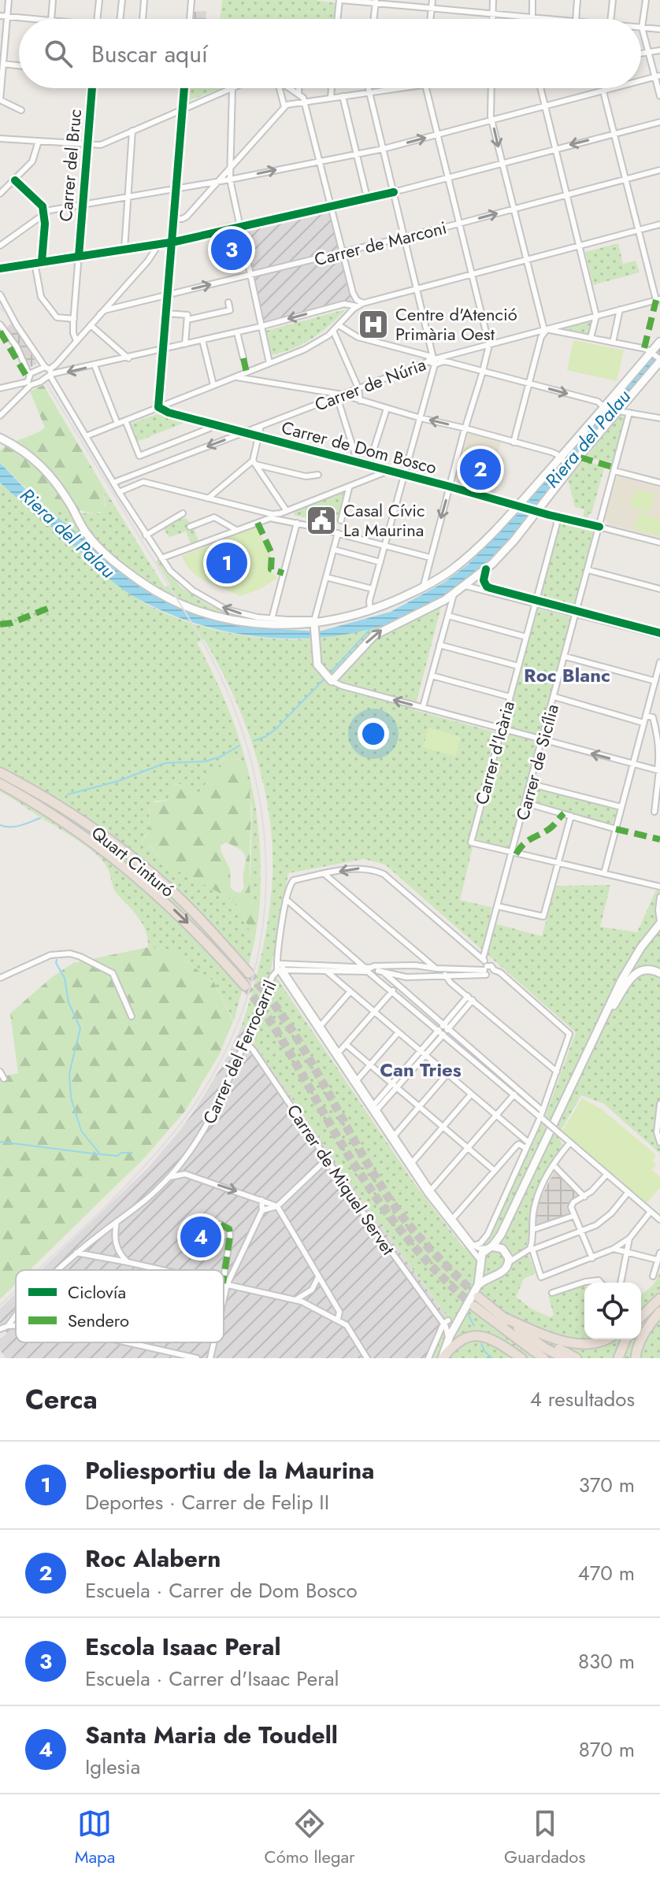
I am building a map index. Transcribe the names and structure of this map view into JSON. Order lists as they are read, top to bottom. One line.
{"streets":{"highway":["Quart Cinturó"],"street":["Carrer del Bruc","Carrer de Marconi","Carrer de Núria","Carrer de Dom Bosco","Carrer d'Icària","Carrer de Sicília","Carrer del Ferrocarril","Carrer de Miquel Servet"]},"crossings":[["Carrer de Núria","Carrer de Dom Bosco"],["Carrer de Dom Bosco","Carrer d'Icària"],["Carrer de Dom Bosco","Carrer de Sicília"],["Carrer d'Icària","Carrer de Sicília"],["Carrer del Ferrocarril","Carrer de Miquel Servet"]],"districts":["Roc Blanc","Can Tries"],"water":["Riera del Palau"],"places":{"hospital":["Centre d'Atenció Primària Oest"],"public building":["Casal Cívic La Maurina"]},"legend":["Ciclovía","Sendero"],"page":{"search":"Buscar aquí","pins":["3","2","1","4"],"heading":["Cerca","4 resultados"],"list":[{"mark":"1","name":"Poliesportiu de la Maurina","note":"Deportes · Carrer de Felip II","value":"370 m"},{"mark":"2","name":"Roc Alabern","note":"Escuela · Carrer de Dom Bosco","value":"470 m"},{"mark":"3","name":"Escola Isaac Peral","note":"Escuela · Carrer d'Isaac Peral","value":"830 m"},{"mark":"4","name":"Santa Maria de Toudell","note":"Iglesia","value":"870 m"}],"nav":["Mapa","Cómo llegar","Guardados"]}}
